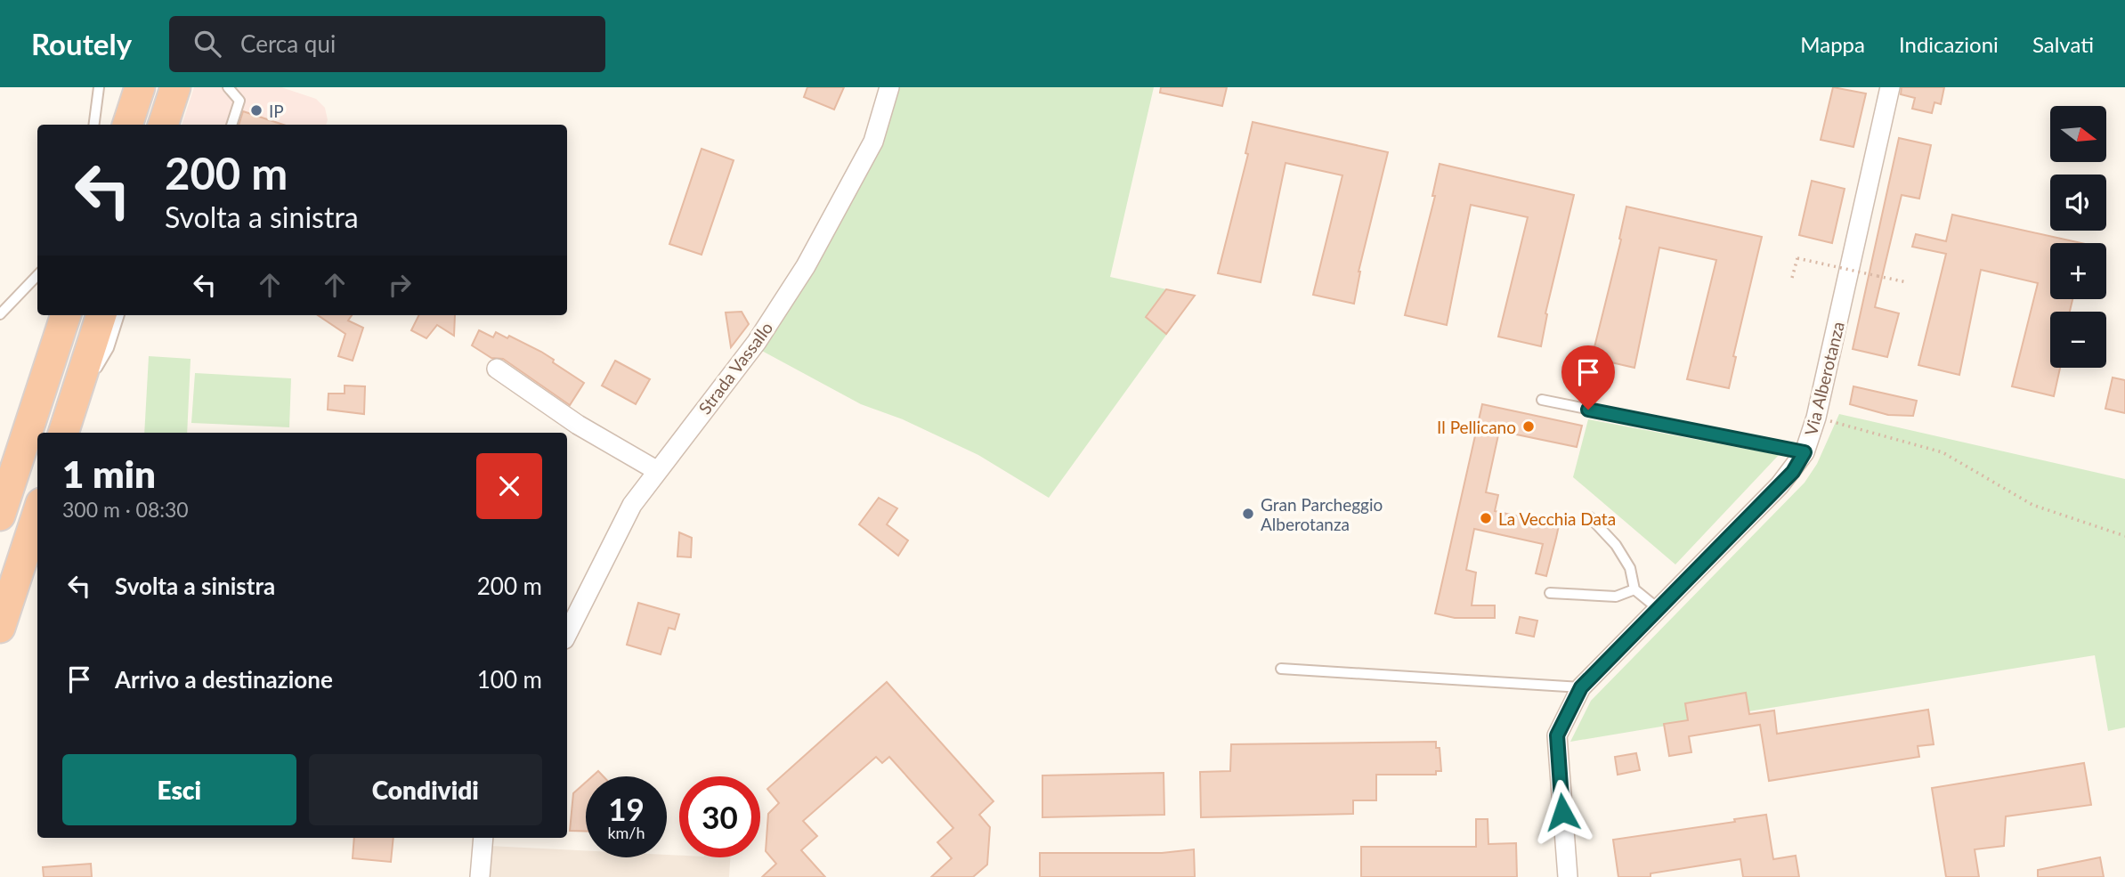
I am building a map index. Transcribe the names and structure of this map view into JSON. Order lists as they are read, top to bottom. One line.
{"streets":{"street":["Strada Vassallo","Via Alberotanza"]},"places":["IP","Il Pellicano","Gran Parcheggio Alberotanza","La Vecchia Data"],"north":"right","page":{"header":"Routely","search":"Cerca qui","nav":["Mappa","Indicazioni","Salvati"],"map_buttons":["+","−"],"turn":["200 m","Svolta a sinistra"],"heading":["1 min","300 m · 08:30"],"list":[{"name":"Svolta a sinistra","value":"200 m"},{"name":"Arrivo a destinazione","value":"100 m"}],"buttons":["Esci","Condividi"],"speed":"19 km/h","limit":"30"}}
